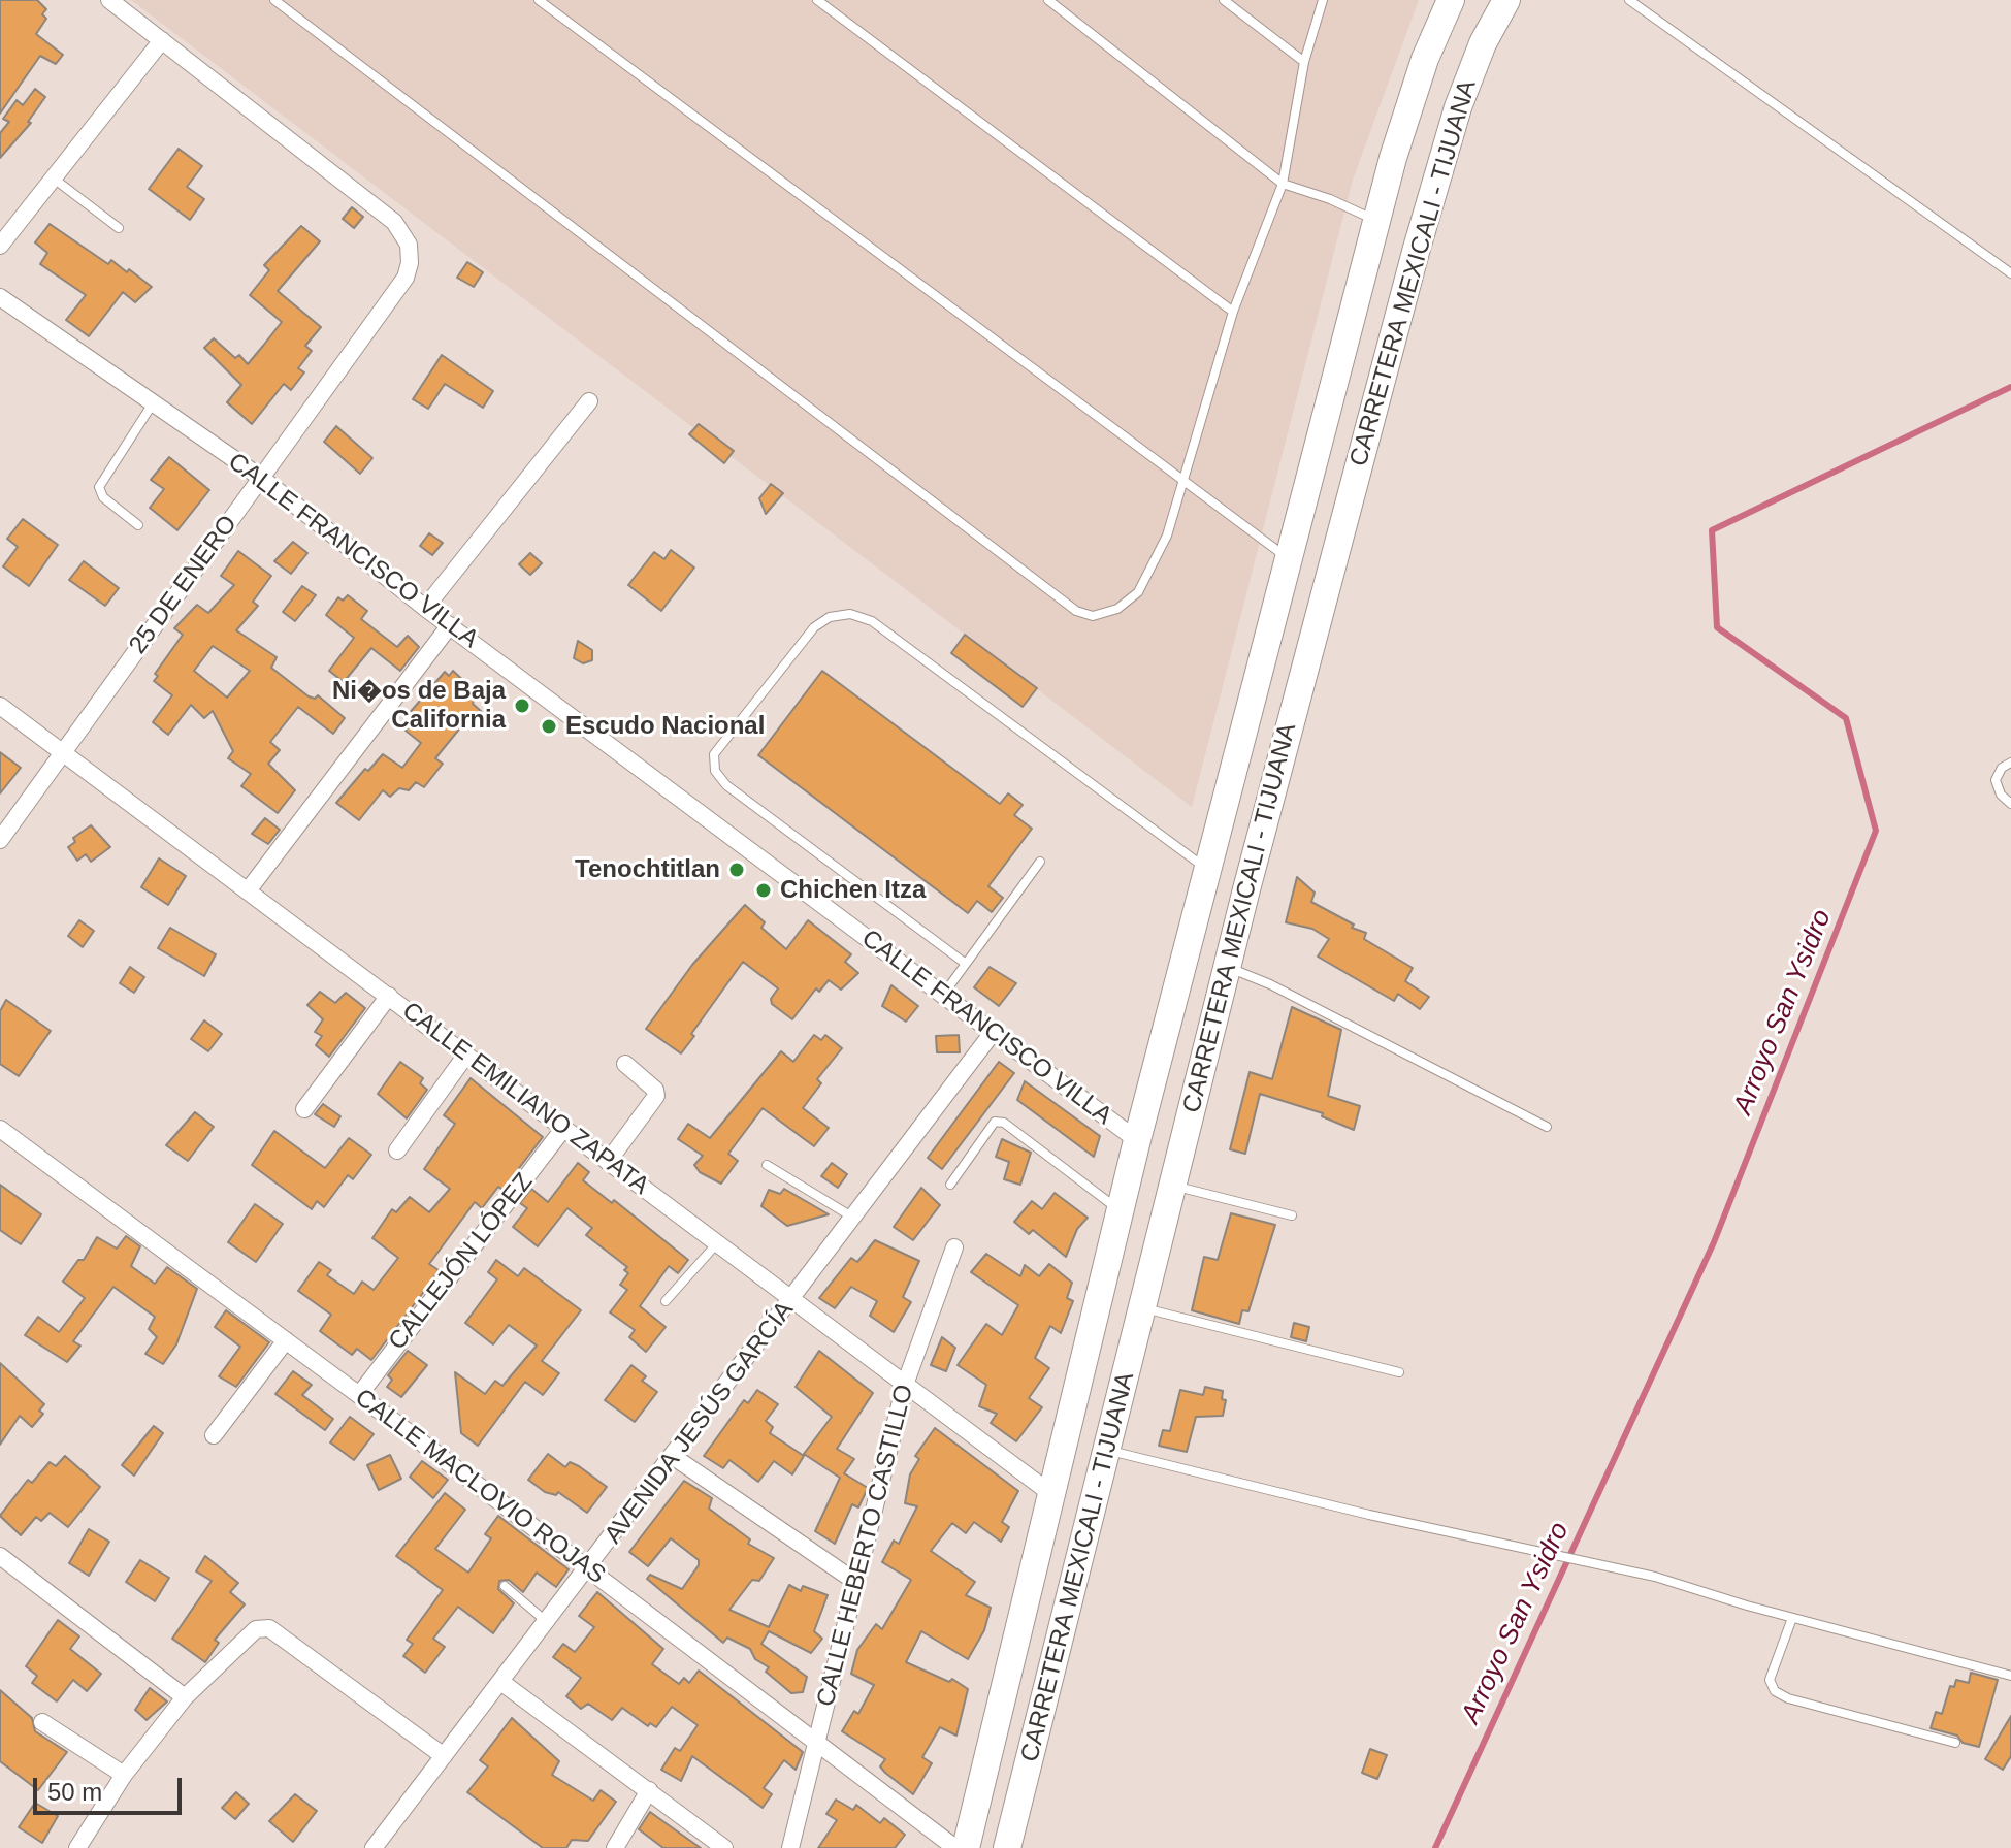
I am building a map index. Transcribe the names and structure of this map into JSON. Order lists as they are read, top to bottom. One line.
{"streets":{"main road":["CARRETERA MEXICALI - TIJUANA"],"street":["CALLE FRANCISCO VILLA","25 DE ENERO","CALLE EMILIANO ZAPATA","CALLEJÓN LÓPEZ","AVENIDA JESÚS GARCÍA","CALLE MACLOVIO ROJAS","CALLE HEBERTO CASTILLO"]},"crossings":[["CARRETERA MEXICALI - TIJUANA","CALLE FRANCISCO VILLA"],["CARRETERA MEXICALI - TIJUANA","CALLE EMILIANO ZAPATA"],["CALLE FRANCISCO VILLA","25 DE ENERO"],["CALLE FRANCISCO VILLA","AVENIDA JESÚS GARCÍA"],["25 DE ENERO","CALLE EMILIANO ZAPATA"],["CALLE EMILIANO ZAPATA","CALLEJÓN LÓPEZ"],["CALLE EMILIANO ZAPATA","AVENIDA JESÚS GARCÍA"],["CALLE EMILIANO ZAPATA","CALLE HEBERTO CASTILLO"],["CALLEJÓN LÓPEZ","CALLE MACLOVIO ROJAS"],["AVENIDA JESÚS GARCÍA","CALLE MACLOVIO ROJAS"],["CALLE MACLOVIO ROJAS","CALLE HEBERTO CASTILLO"]],"water":["Arroyo San Ysidro"],"places":["Ni�os de Baja California","Escudo Nacional","Tenochtitlan","Chichen Itza"],"scale_bar":"50 m"}
